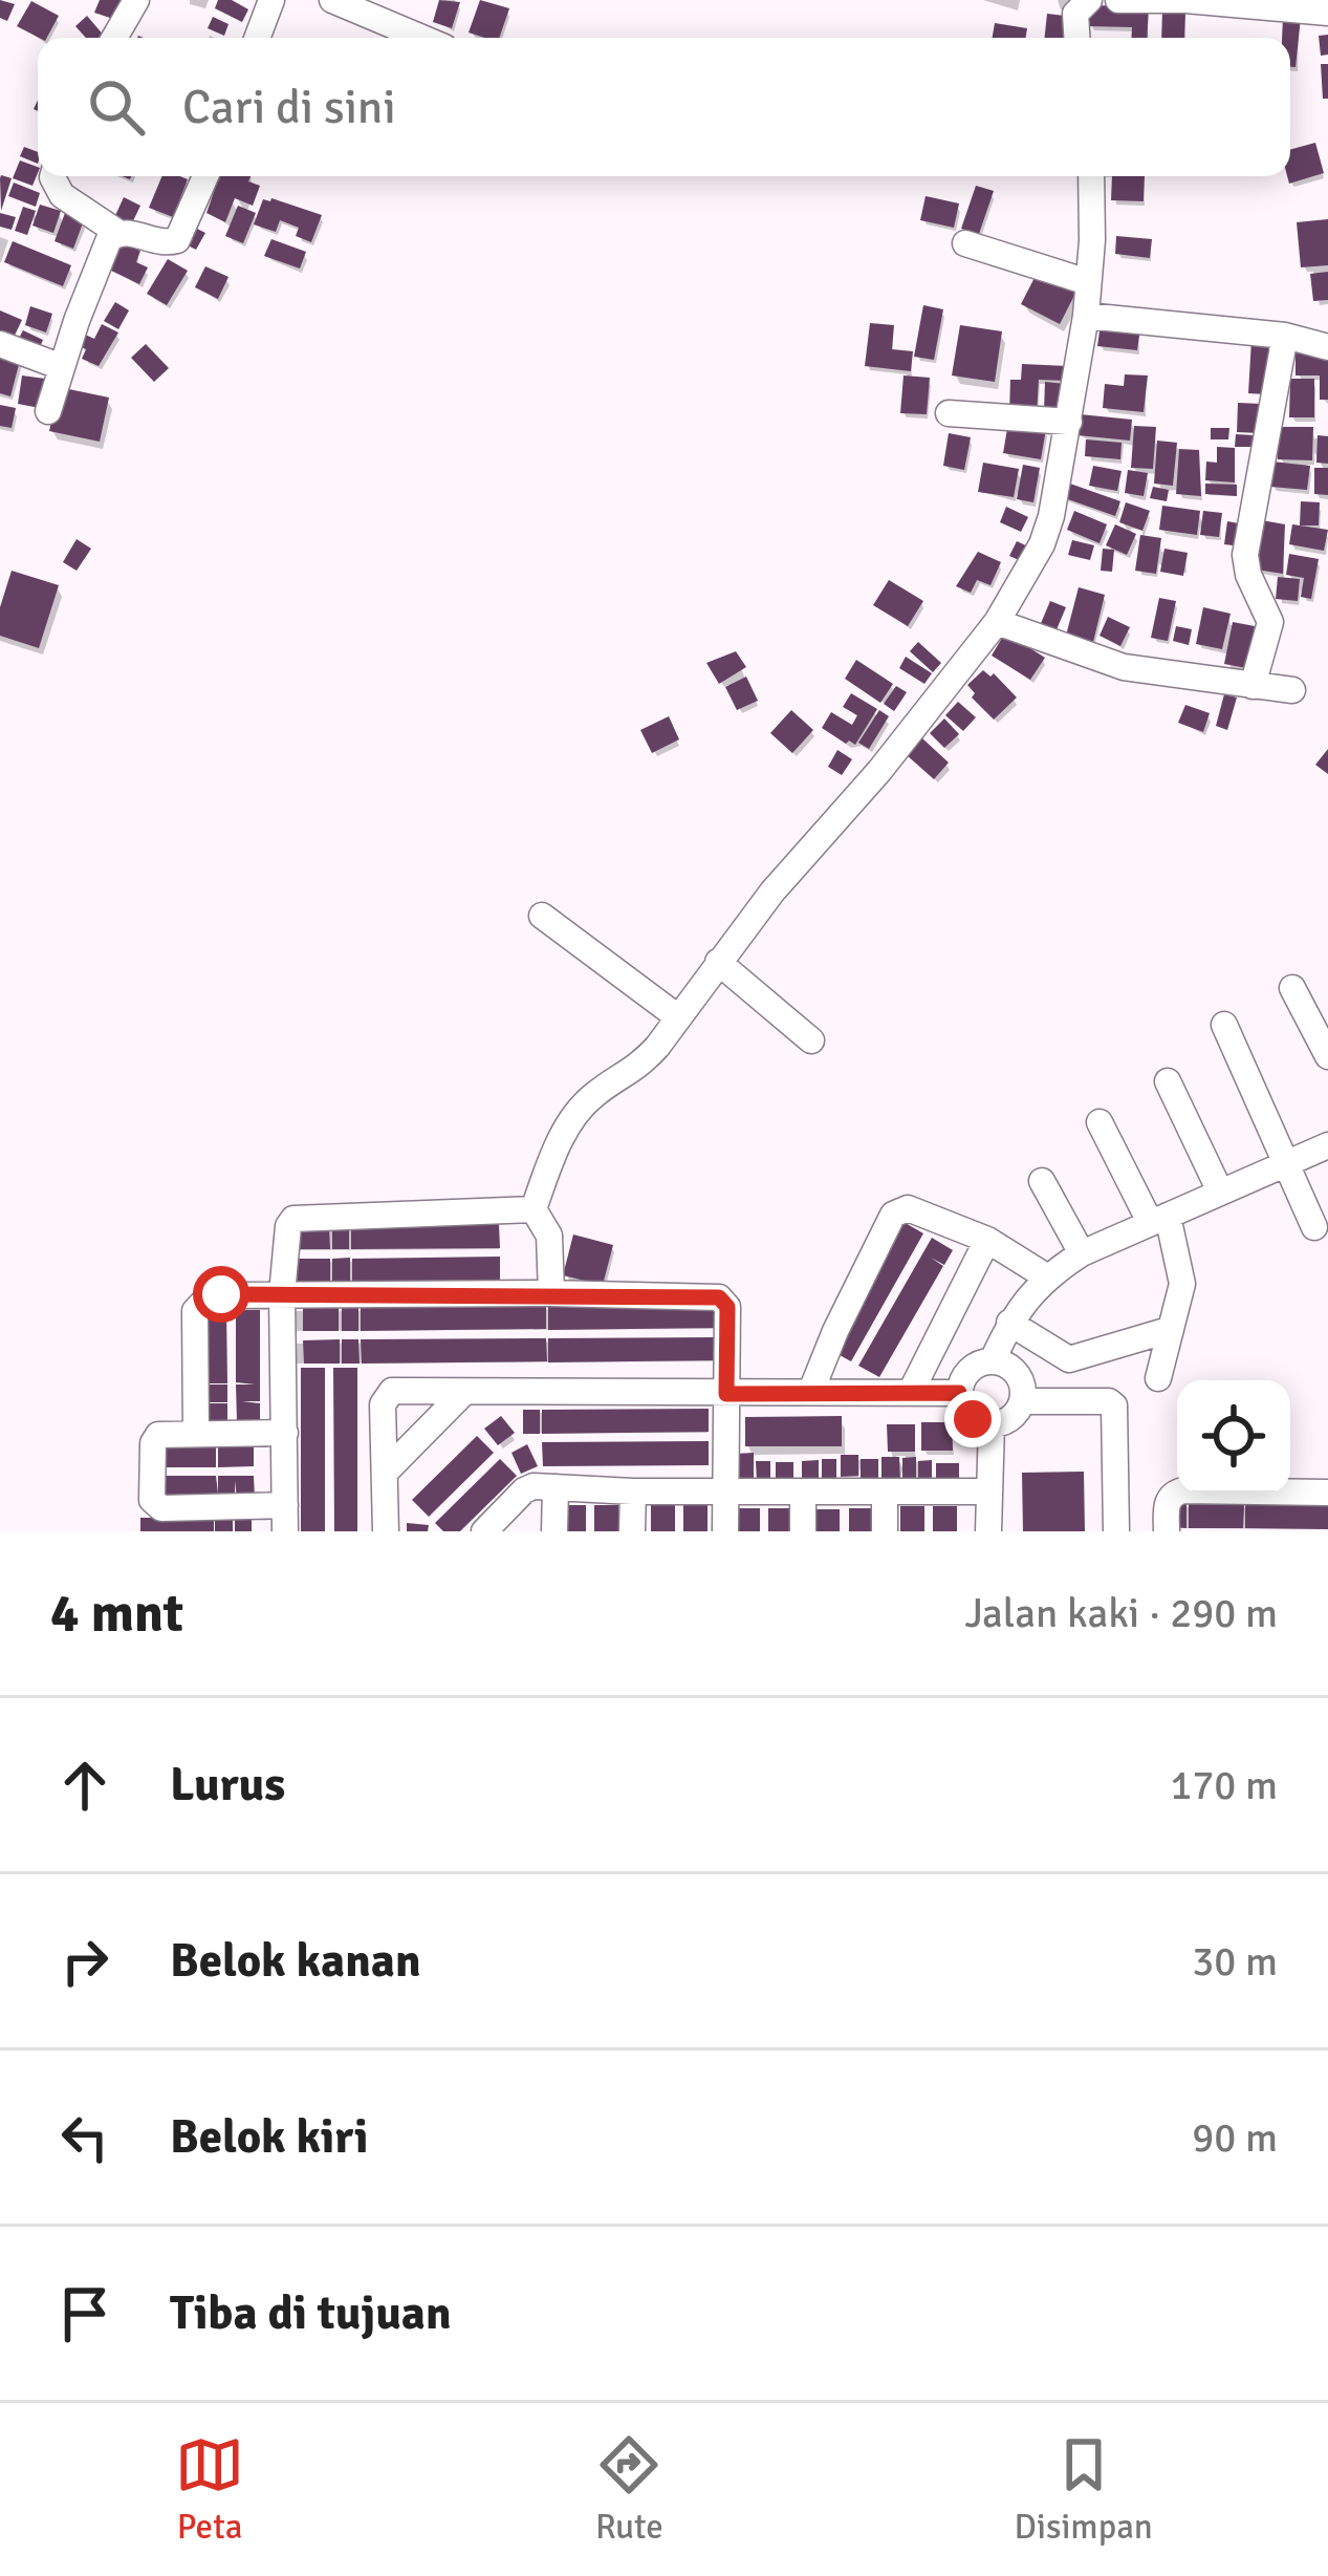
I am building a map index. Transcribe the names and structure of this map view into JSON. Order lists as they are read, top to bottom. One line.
{"page":{"search":"Cari di sini","heading":["4 mnt","Jalan kaki · 290 m"],"list":[["Lurus","170 m"],["Belok kanan","30 m"],["Belok kiri","90 m"],"Tiba di tujuan"],"nav":["Peta","Rute","Disimpan"]}}
